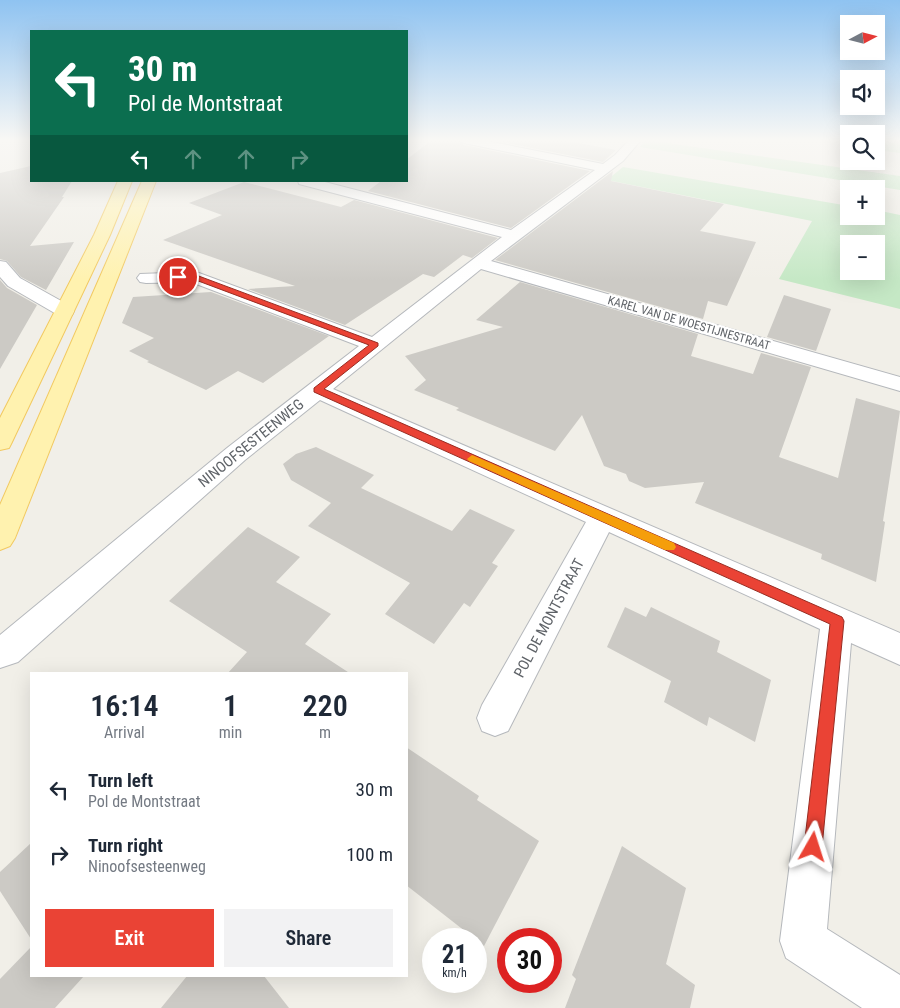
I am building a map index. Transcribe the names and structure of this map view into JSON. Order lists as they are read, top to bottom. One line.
{"streets":{"street":["KAREL VAN DE WOESTIJNESTRAAT","NINOOFSESTEENWEG","POL DE MONTSTRAAT"]},"crossings":[["KAREL VAN DE WOESTIJNESTRAAT","NINOOFSESTEENWEG"]],"north":"right","page":{"map_buttons":["+","−"],"turn":["30 m","Pol de Montstraat"],"eta":["16:14","Arrival","1","min","220","m"],"list":[{"name":"Turn left","note":"Pol de Montstraat","value":"30 m"},{"name":"Turn right","note":"Ninoofsesteenweg","value":"100 m"}],"buttons":["Exit","Share"],"speed":"21 km/h","limit":"30"}}
